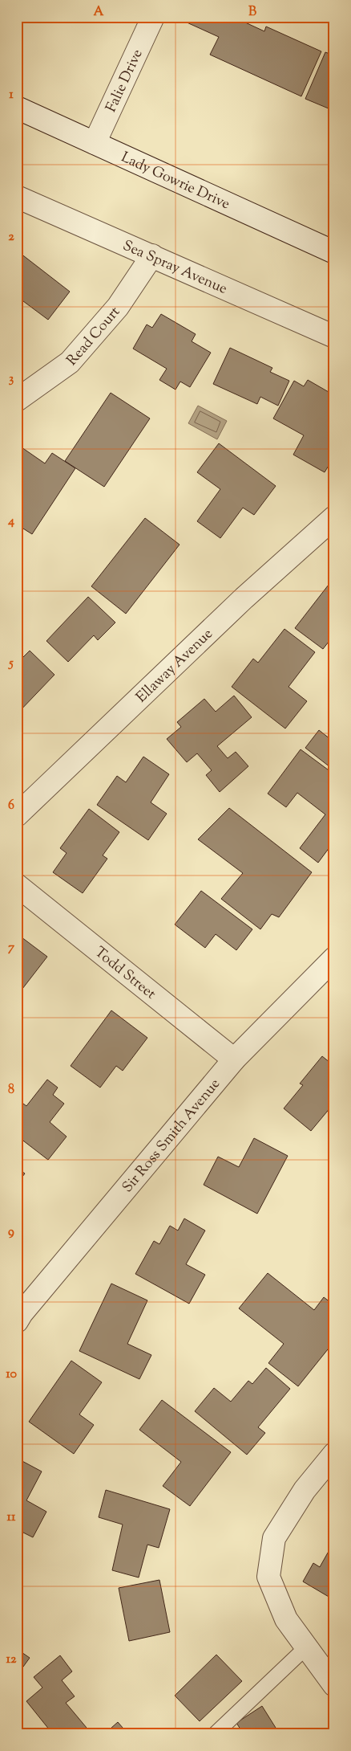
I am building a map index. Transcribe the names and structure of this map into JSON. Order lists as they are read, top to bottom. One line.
{"streets":{"street":["Falie Drive","Lady Gowrie Drive","Sea Spray Avenue","Read Court","Ellaway Avenue","Todd Street","Sir Ross Smith Avenue"]},"crossings":[["Falie Drive","Lady Gowrie Drive"],["Sea Spray Avenue","Read Court"],["Todd Street","Sir Ross Smith Avenue"]],"grid":{"columns":["A","B"],"rows":["1","2","3","4","5","6","7","8","9","10","11","12"]}}
